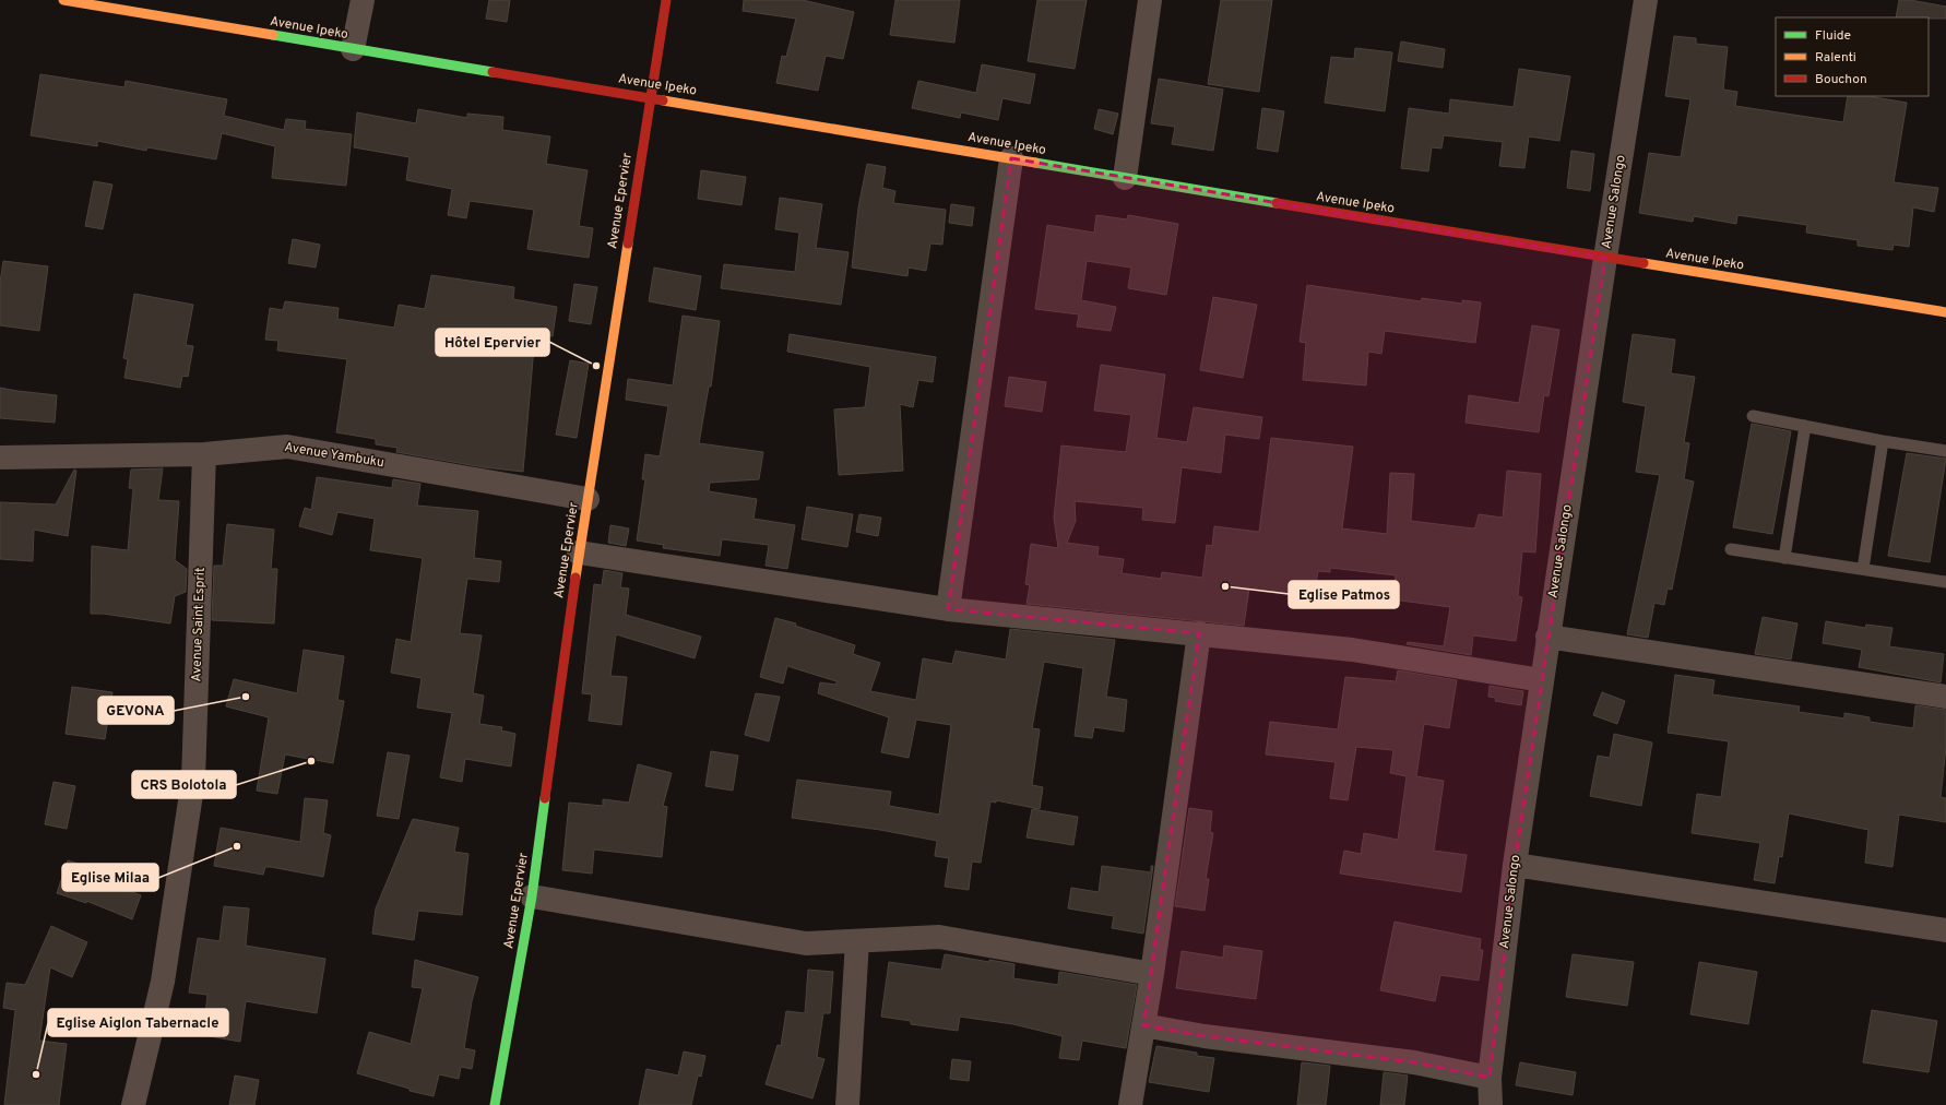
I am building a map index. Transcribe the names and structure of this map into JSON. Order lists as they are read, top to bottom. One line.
{"streets":{"street":["Avenue Ipeko","Avenue Epervier","Avenue Salongo","Avenue Yambuku","Avenue Saint Esprit"]},"crossings":[["Avenue Ipeko","Avenue Epervier"],["Avenue Ipeko","Avenue Salongo"],["Avenue Epervier","Avenue Yambuku"],["Avenue Yambuku","Avenue Saint Esprit"]],"places":["Hôtel Epervier","Eglise Patmos","GEVONA","CRS Bolotola","Eglise Milaa","Eglise Aiglon Tabernacle"],"legend":["Fluide","Ralenti","Bouchon"]}
